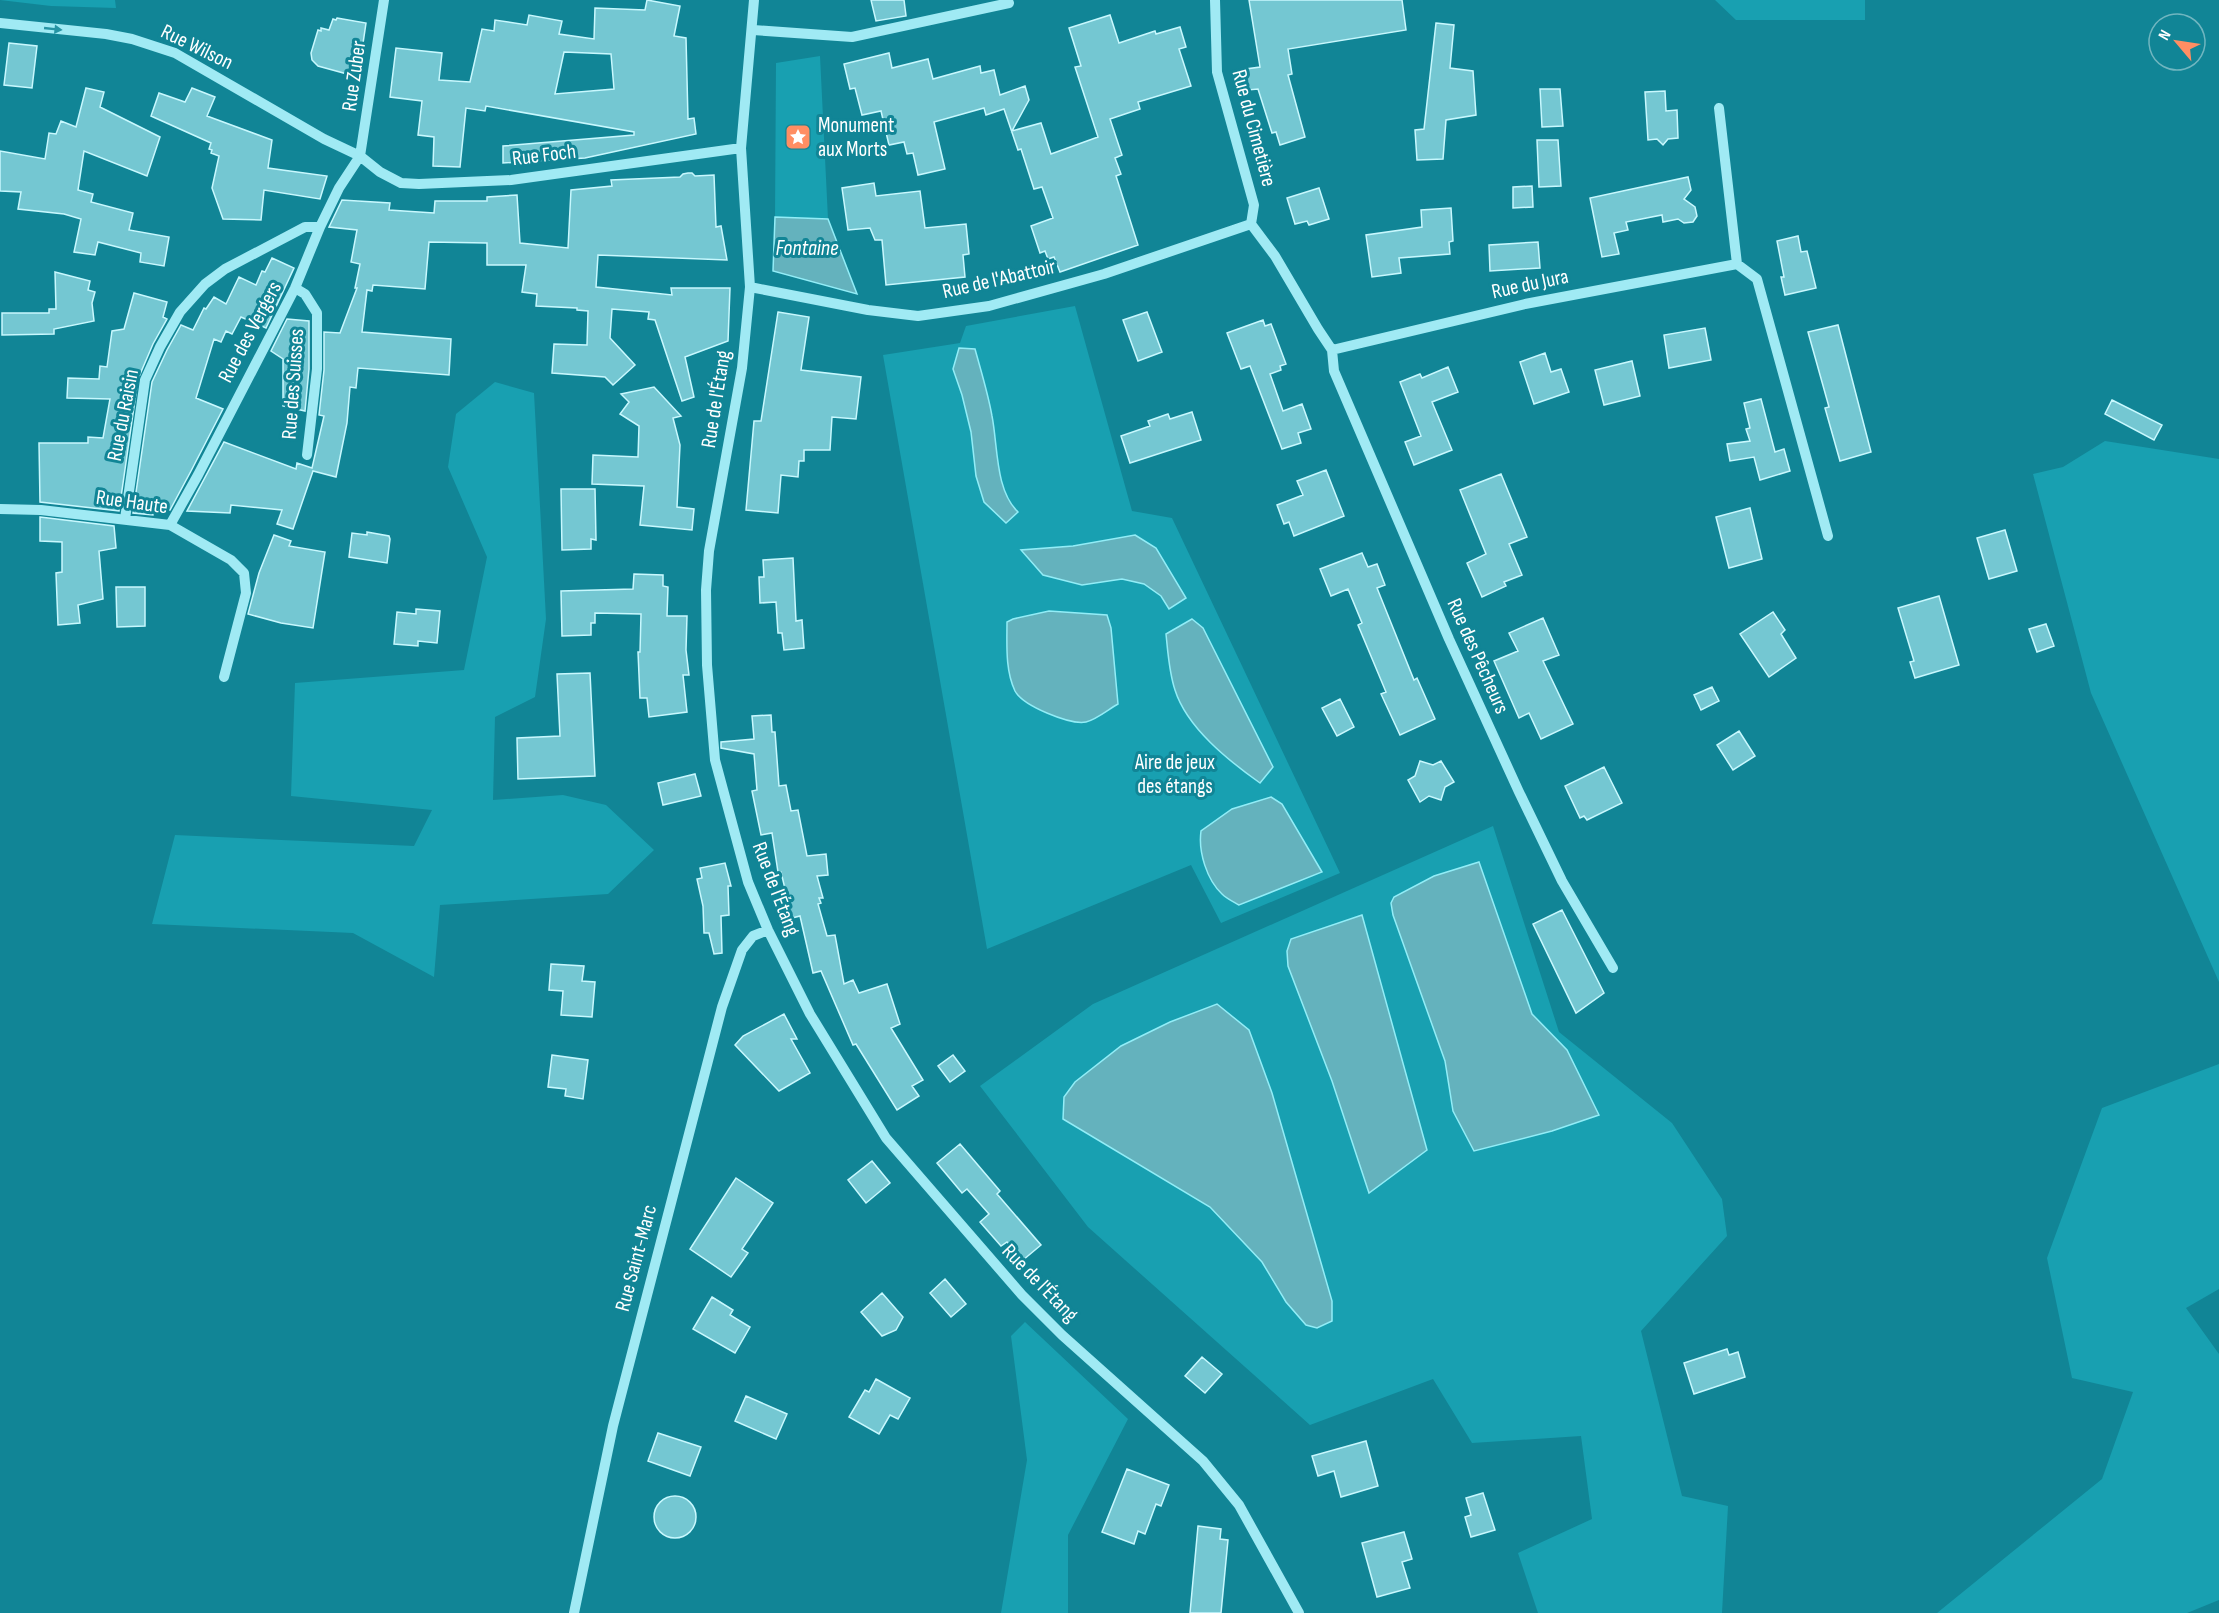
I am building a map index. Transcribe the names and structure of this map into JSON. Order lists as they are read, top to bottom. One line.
{"streets":{"street":["Rue Wilson","Rue Zuber","Rue du Cimetière","Rue Foch","Rue de l'Abattoir","Rue du Jura","Rue des Vergers","Rue des Suisses","Rue de l'Étang","Rue du Raisin","Rue Haute","Rue des Pêcheurs","Rue Saint-Marc"]},"crossings":[["Rue Wilson","Rue Zuber"],["Rue Wilson","Rue Foch"],["Rue Wilson","Rue des Vergers"],["Rue Zuber","Rue Foch"],["Rue Zuber","Rue des Vergers"],["Rue du Cimetière","Rue de l'Abattoir"],["Rue Foch","Rue des Vergers"],["Rue Foch","Rue de l'Étang"],["Rue de l'Abattoir","Rue de l'Étang"],["Rue du Jura","Rue des Pêcheurs"],["Rue des Vergers","Rue des Suisses"],["Rue des Vergers","Rue du Raisin"],["Rue des Vergers","Rue Haute"],["Rue de l'Étang","Rue Saint-Marc"],["Rue du Raisin","Rue Haute"]],"one_way":["Rue Wilson"],"water":["Fontaine"],"parks":["Aire de jeux des étangs"],"places":{"place":["Monument aux Morts"]},"north":"top left"}
